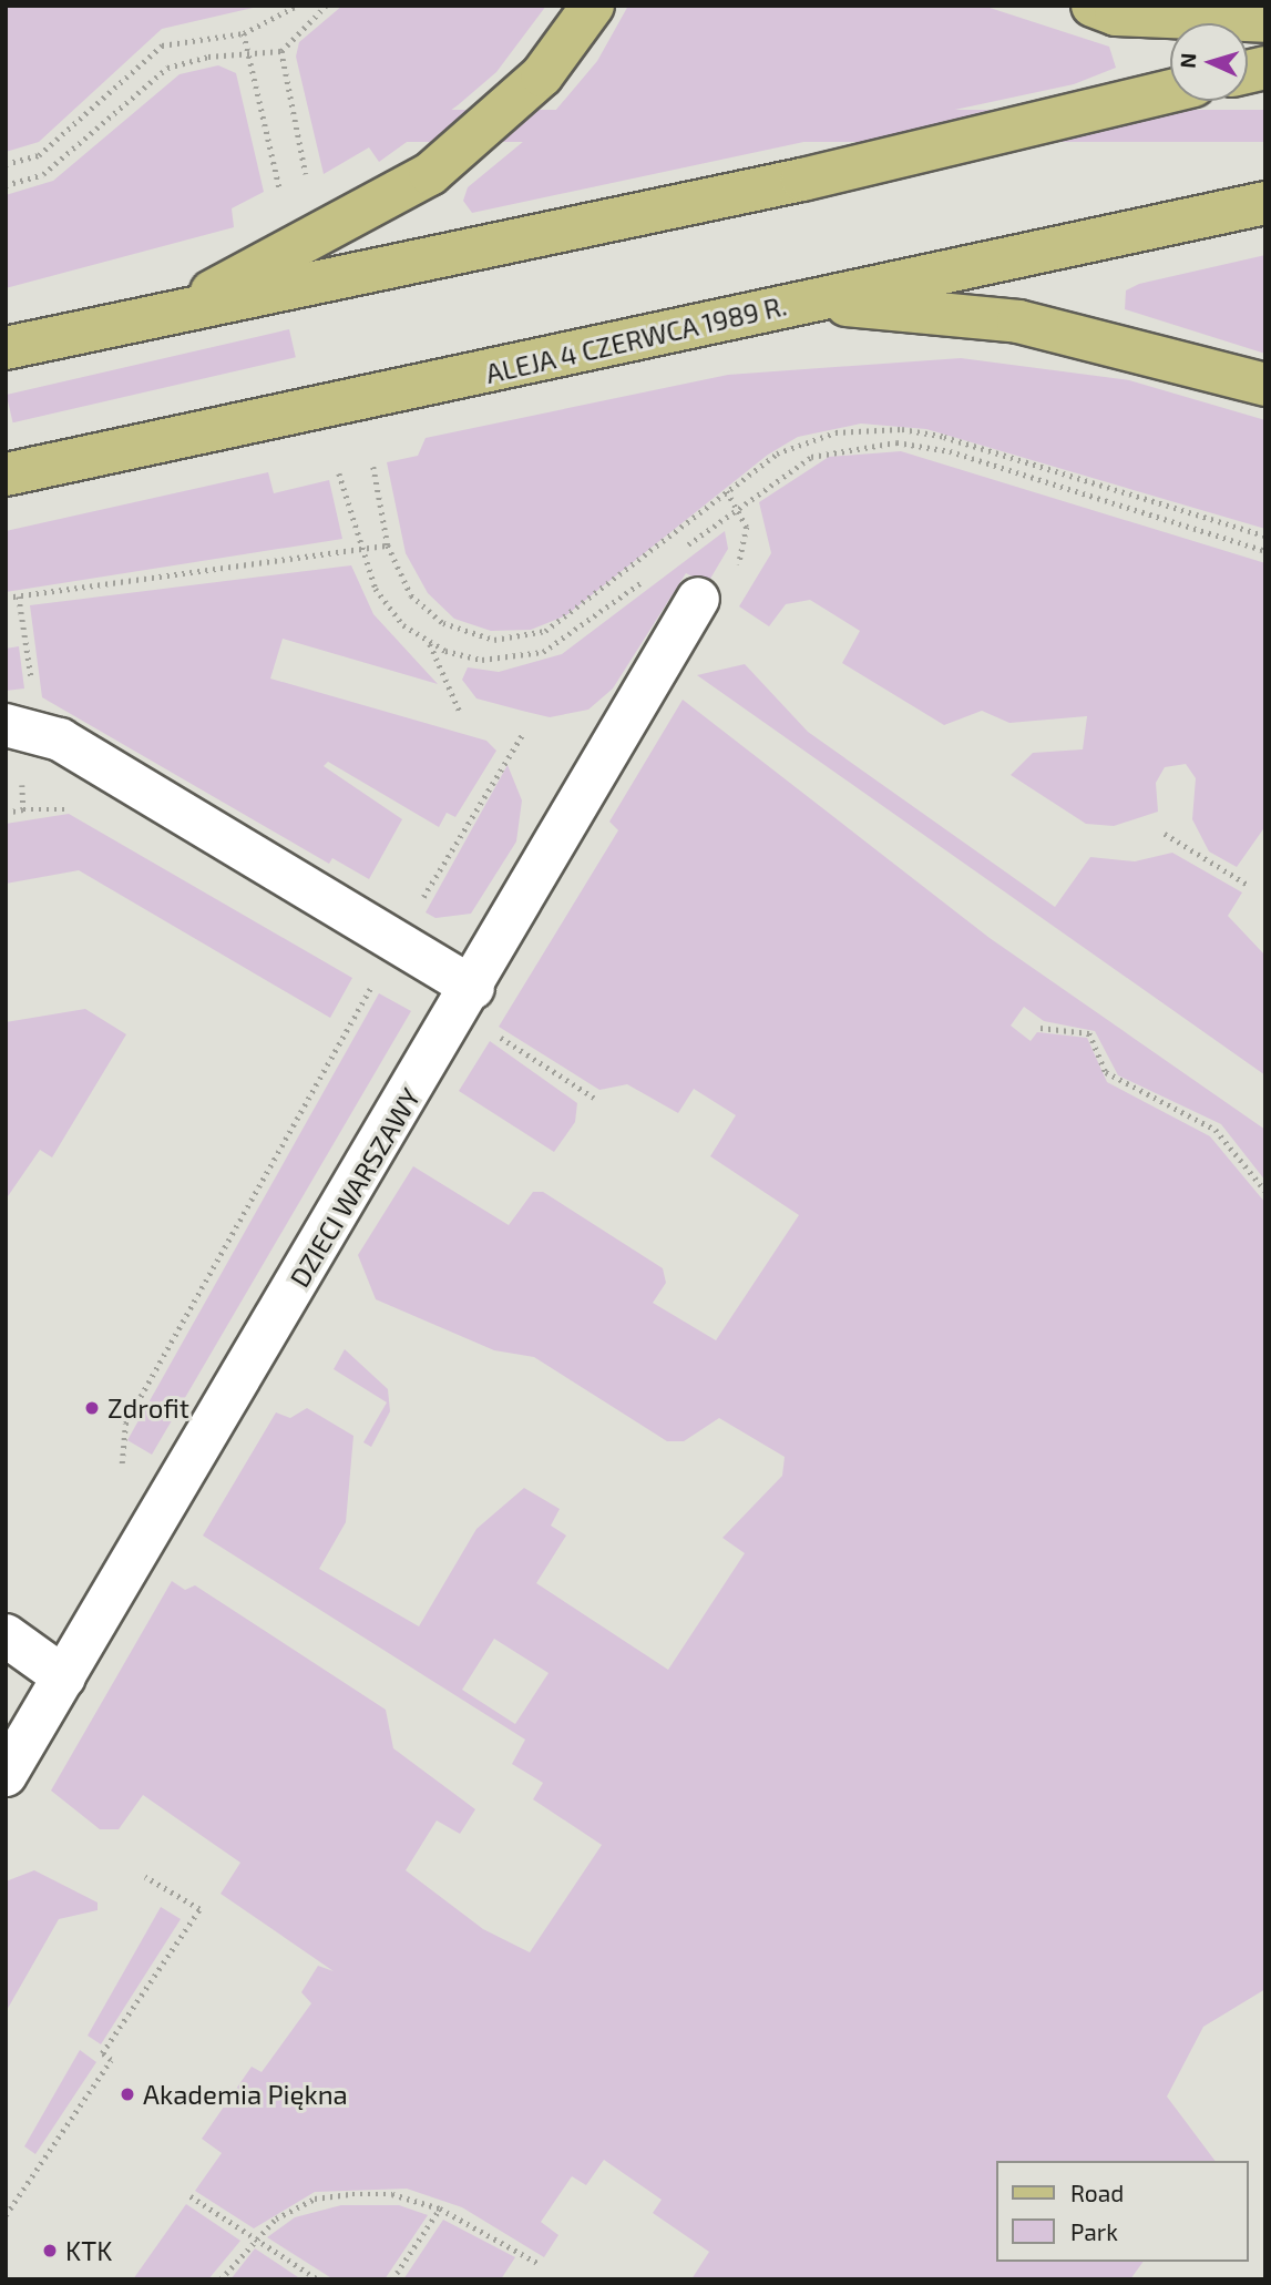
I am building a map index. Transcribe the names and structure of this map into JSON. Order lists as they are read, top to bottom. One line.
{"streets":{"main road":["ALEJA 4 CZERWCA 1989 R."],"street":["DZIECI WARSZAWY"]},"places":["Zdrofit","Akademia Piękna","KTK"],"legend":["Road","Park"],"north":"left"}
